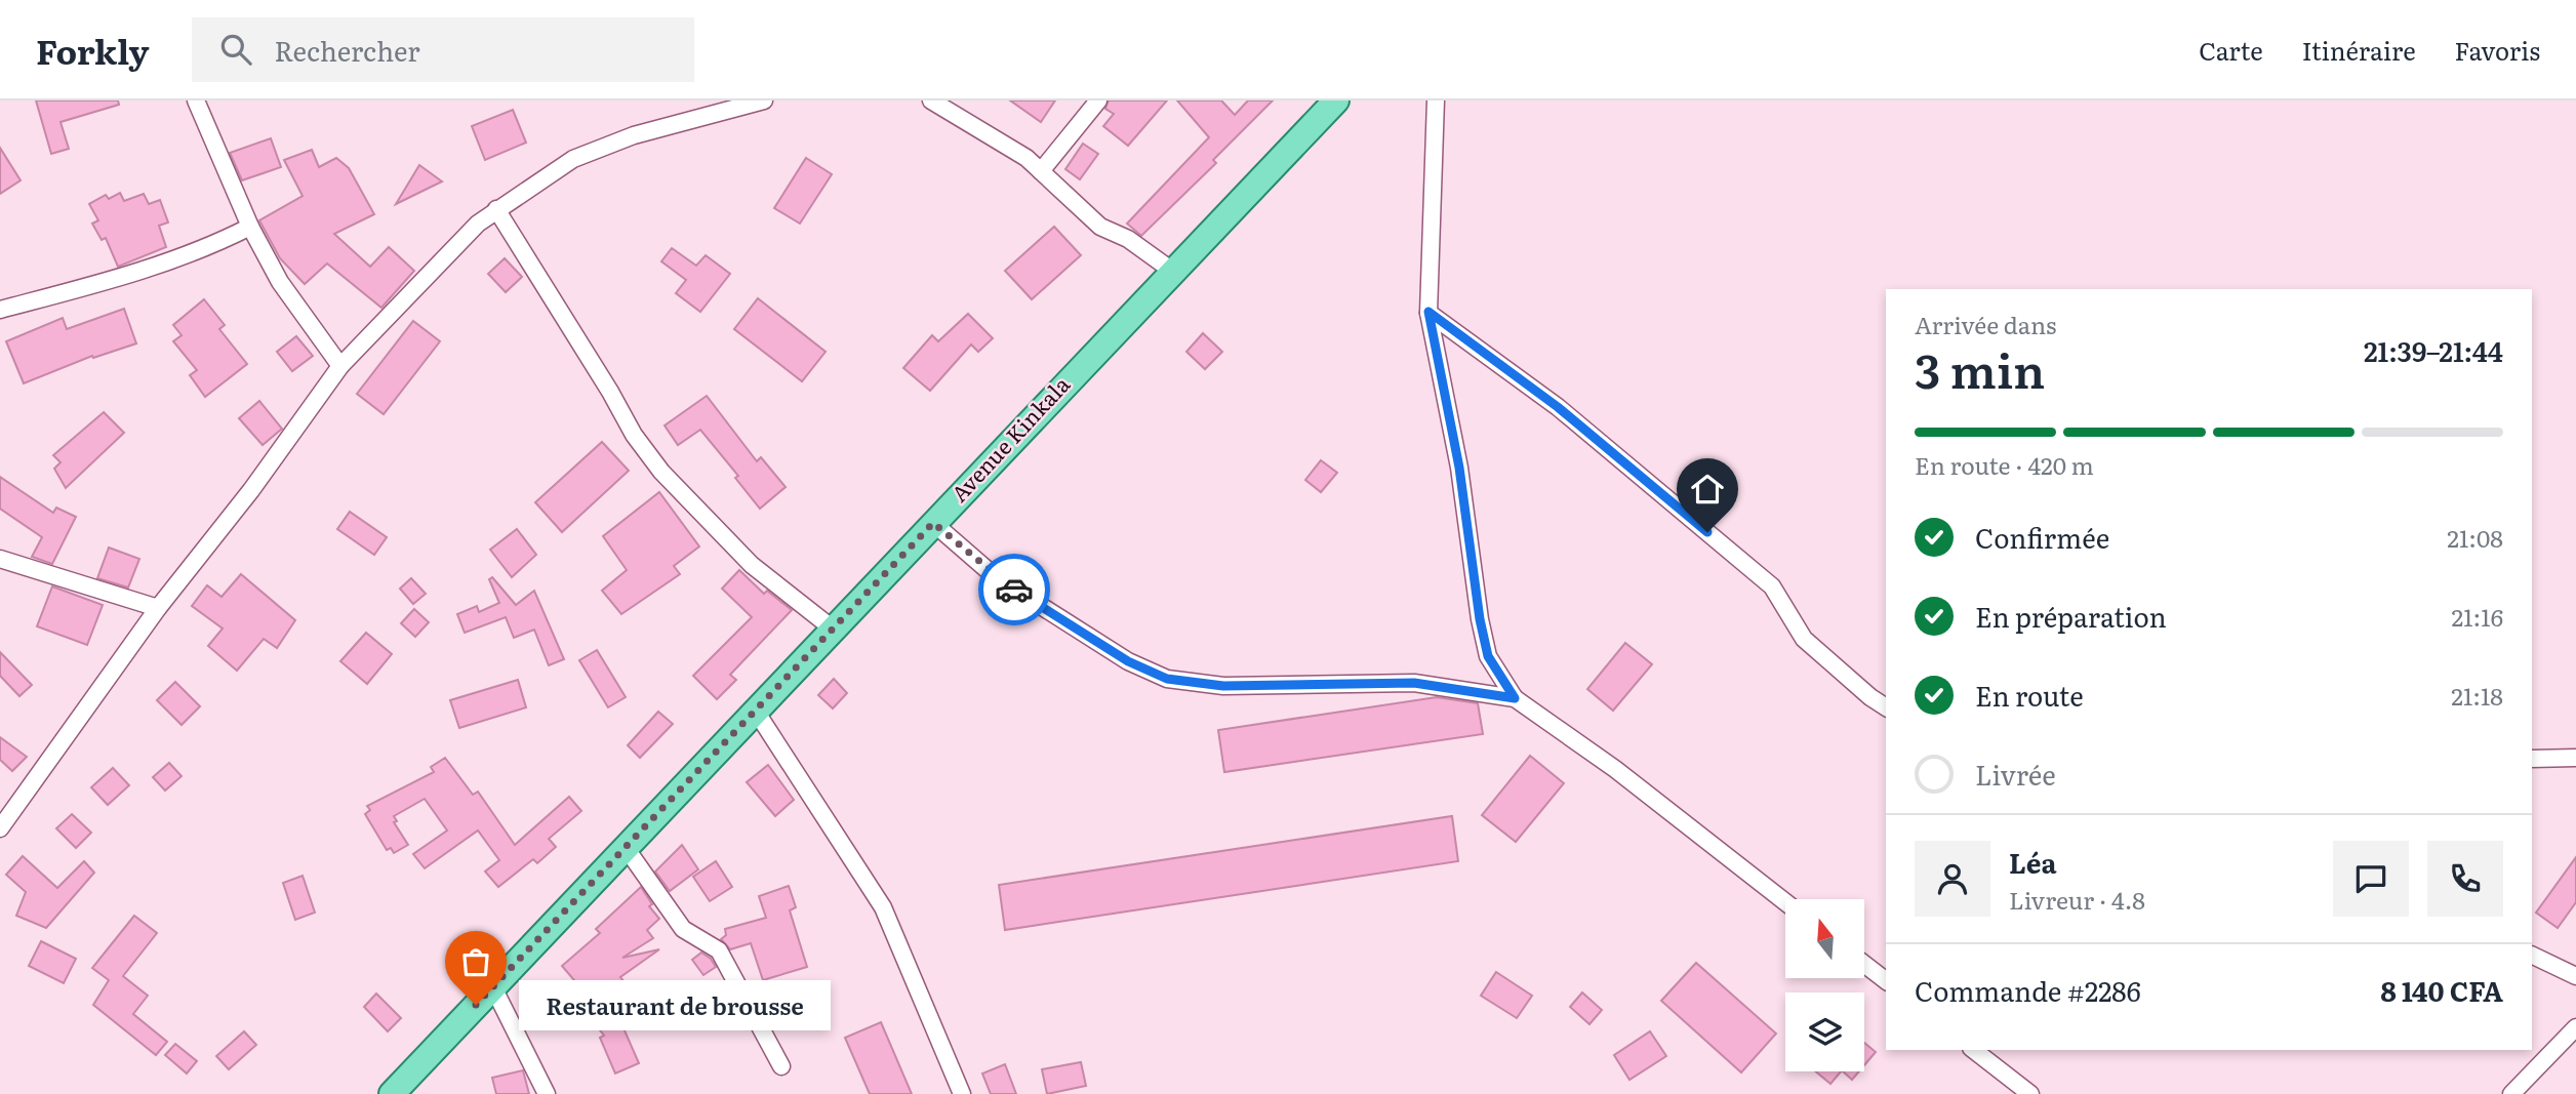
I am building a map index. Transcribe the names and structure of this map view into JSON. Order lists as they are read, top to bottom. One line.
{"streets":{"main road":["Avenue Kinkala"]},"places":["Restaurant de brousse"],"north":"top","page":{"header":"Forkly","search":"Rechercher","nav":["Carte","Itinéraire","Favoris"],"heading":["3 min","Arrivée dans","21:39–21:44"],"panel":["Léa","Livreur · 4.8","Commande #2286","8 140 CFA"],"bar":"En route · 420 m","list":[["Confirmée","21:08"],["En préparation","21:16"],["En route","21:18"],"Livrée"],"bubble":"Restaurant de brousse"}}
